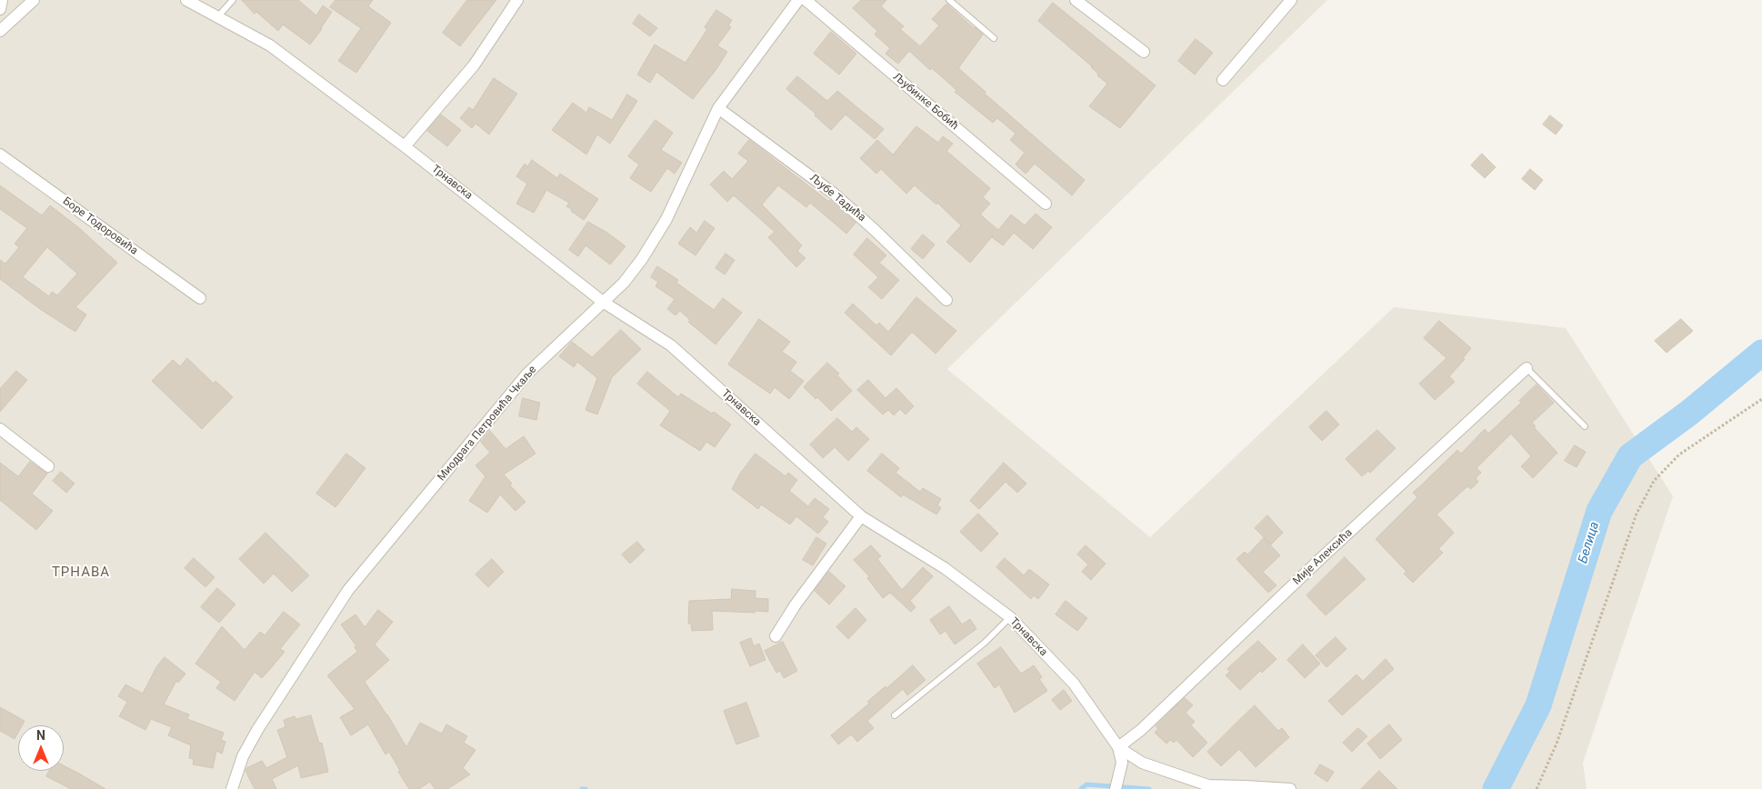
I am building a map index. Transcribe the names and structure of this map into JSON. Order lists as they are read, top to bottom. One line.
{"streets":{"street":["Љубинке Бобић","Трнавска","Љубе Тадића","Боре Тодоровића","Миодрага Петровића Чкаље","Мије Алексића"]},"crossings":[["Трнавска","Миодрага Петровића Чкаље"],["Трнавска","Мије Алексића"],["Љубе Тадића","Миодрага Петровића Чкаље"]],"districts":["ТРНАВА"],"water":["Белица"],"north":"top"}
